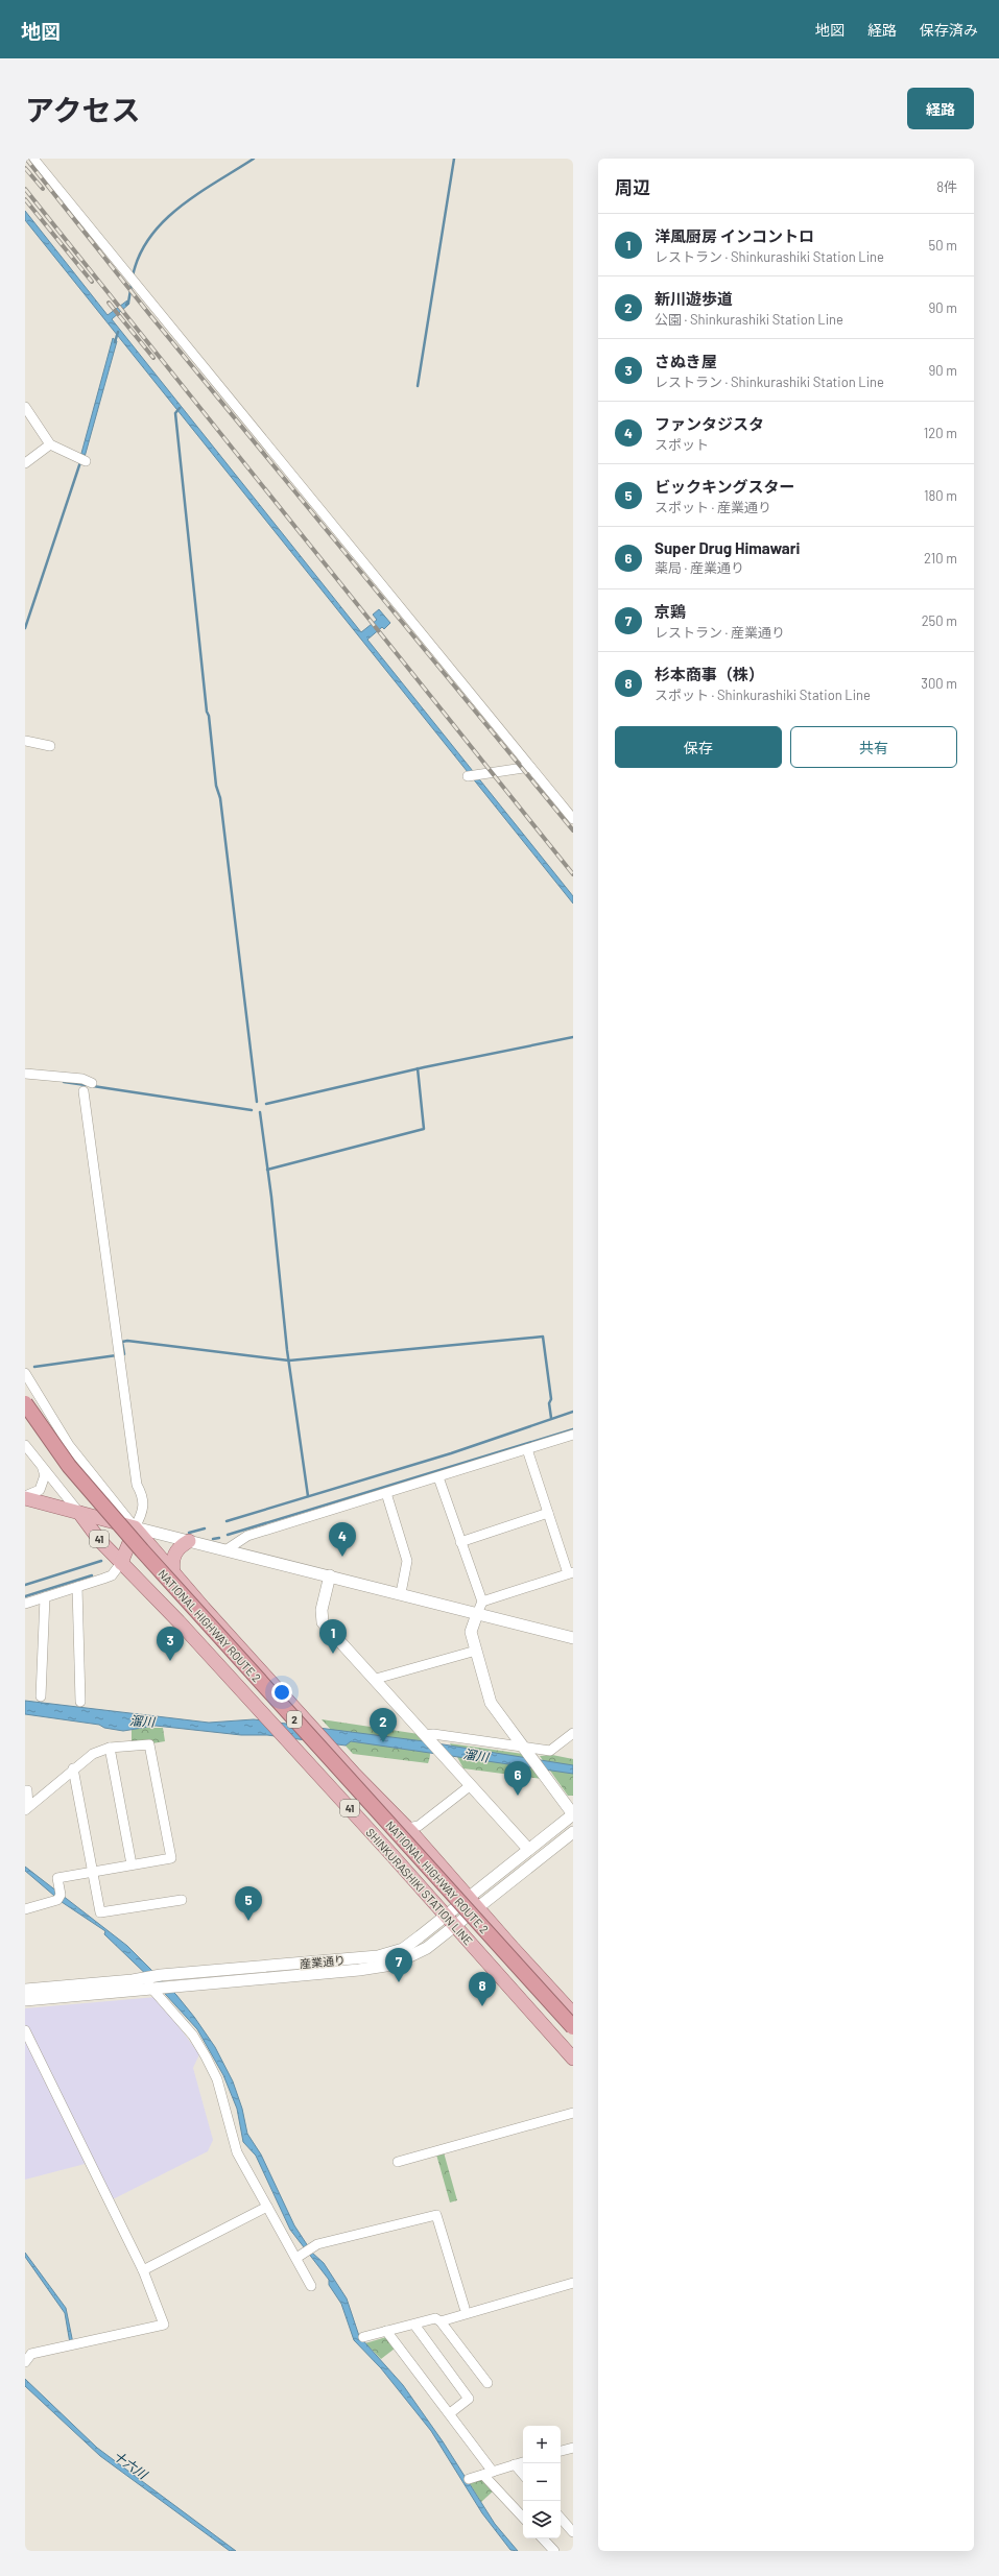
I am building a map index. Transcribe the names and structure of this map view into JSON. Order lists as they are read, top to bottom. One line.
{"streets":{"highway":["NATIONAL HIGHWAY ROUTE 2","2"],"main road":["41","SHINKURASHIKI STATION LINE"],"street":["産業通り"]},"crossings":[["41","SHINKURASHIKI STATION LINE"],["41","産業通り"],["SHINKURASHIKI STATION LINE","産業通り"]],"water":["溜川","十六川"],"page":{"header":"地図","nav":["地図","経路","保存済み"],"title":"アクセス","buttons":["経路",["保存","共有"]],"heading":["周辺","8件"],"list":[{"mark":"1","name":"洋風厨房 インコントロ","note":"レストラン · Shinkurashiki Station Line","value":"50 m"},{"mark":"2","name":"新川遊歩道","note":"公園 · Shinkurashiki Station Line","value":"90 m"},{"mark":"3","name":"さぬき屋","note":"レストラン · Shinkurashiki Station Line","value":"90 m"},{"mark":"4","name":"ファンタジスタ","note":"スポット","value":"120 m"},{"mark":"5","name":"ビックキングスター","note":"スポット · 産業通り","value":"180 m"},{"mark":"6","name":"Super Drug Himawari","note":"薬局 · 産業通り","value":"210 m"},{"mark":"7","name":"京鶏","note":"レストラン · 産業通り","value":"250 m"},{"mark":"8","name":"杉本商事（株）","note":"スポット · Shinkurashiki Station Line","value":"300 m"}],"pins":["4","1","3","2","6","5","7","8"],"map_buttons":["+","−"]}}
